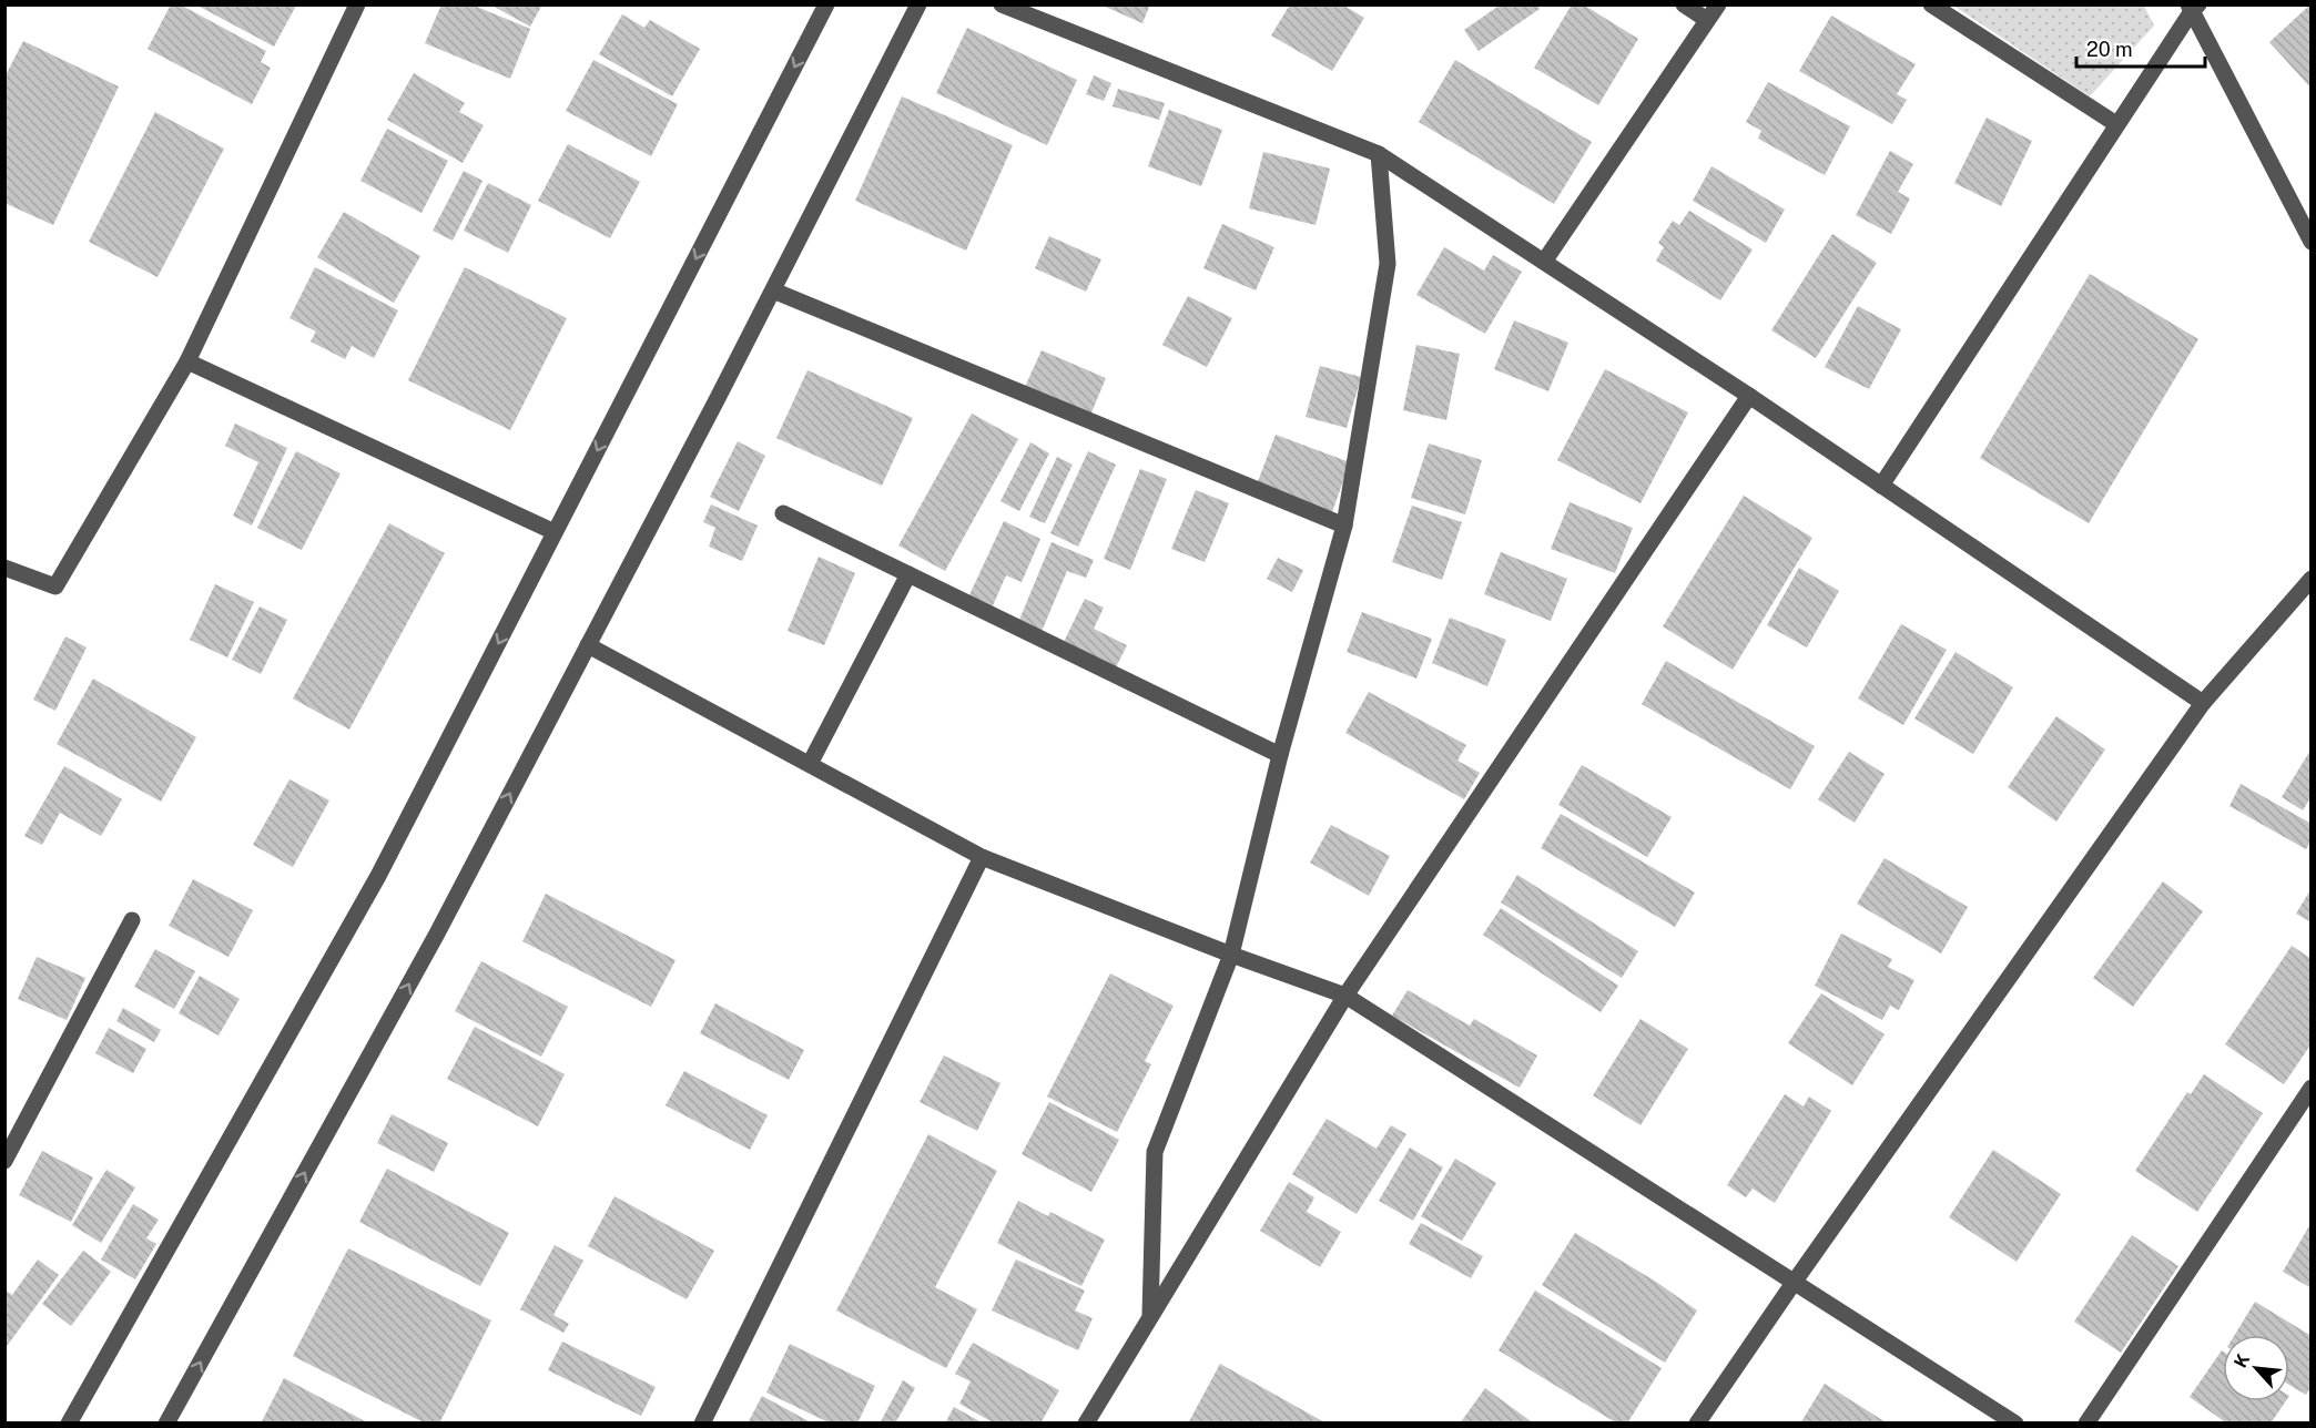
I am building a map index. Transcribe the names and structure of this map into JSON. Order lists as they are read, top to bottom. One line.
{"scale_bar":"20 m","north":"top left"}
